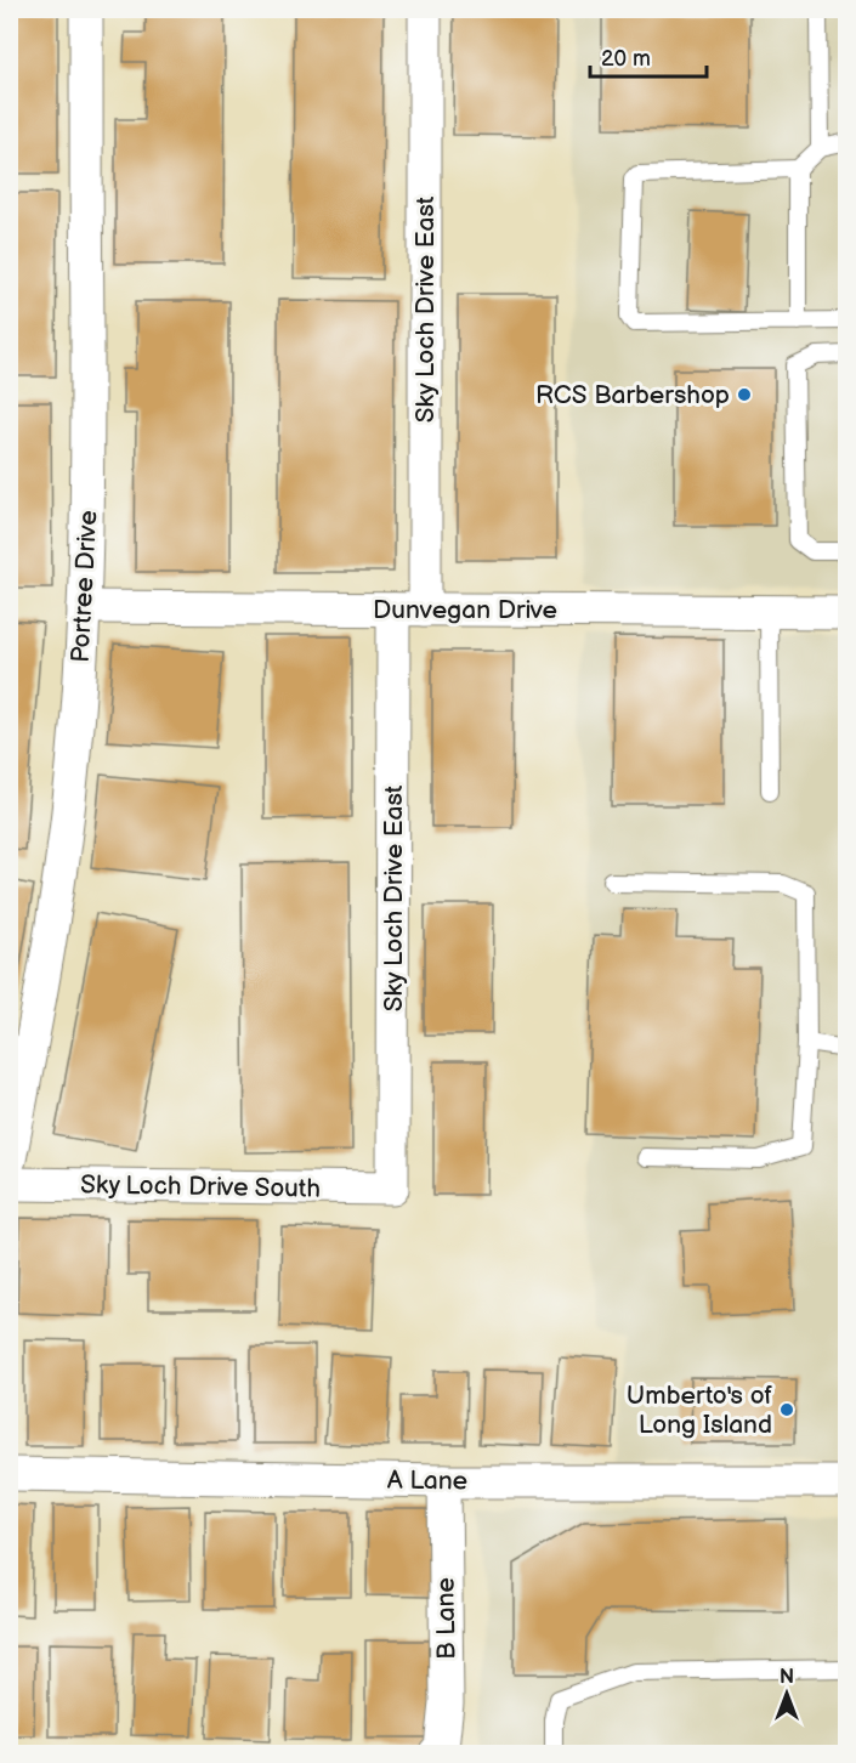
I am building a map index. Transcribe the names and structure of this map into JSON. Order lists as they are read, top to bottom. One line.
{"streets":{"street":["Sky Loch Drive East","Portree Drive","Dunvegan Drive","Sky Loch Drive South","A Lane","B Lane"]},"crossings":[["Sky Loch Drive East","Dunvegan Drive"],["Sky Loch Drive East","Sky Loch Drive South"],["Portree Drive","Dunvegan Drive"],["A Lane","B Lane"]],"places":["RCS Barbershop","Umberto's of Long Island"],"scale_bar":"20 m","north":"top"}
